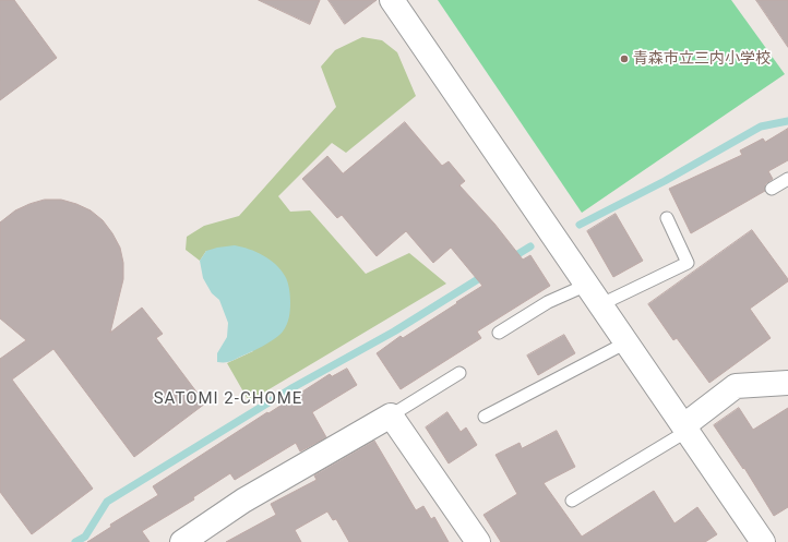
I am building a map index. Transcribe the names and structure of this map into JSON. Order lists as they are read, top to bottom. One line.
{"districts":["SATOMI 2-CHOME"],"places":["青森市立三内小学校"]}
